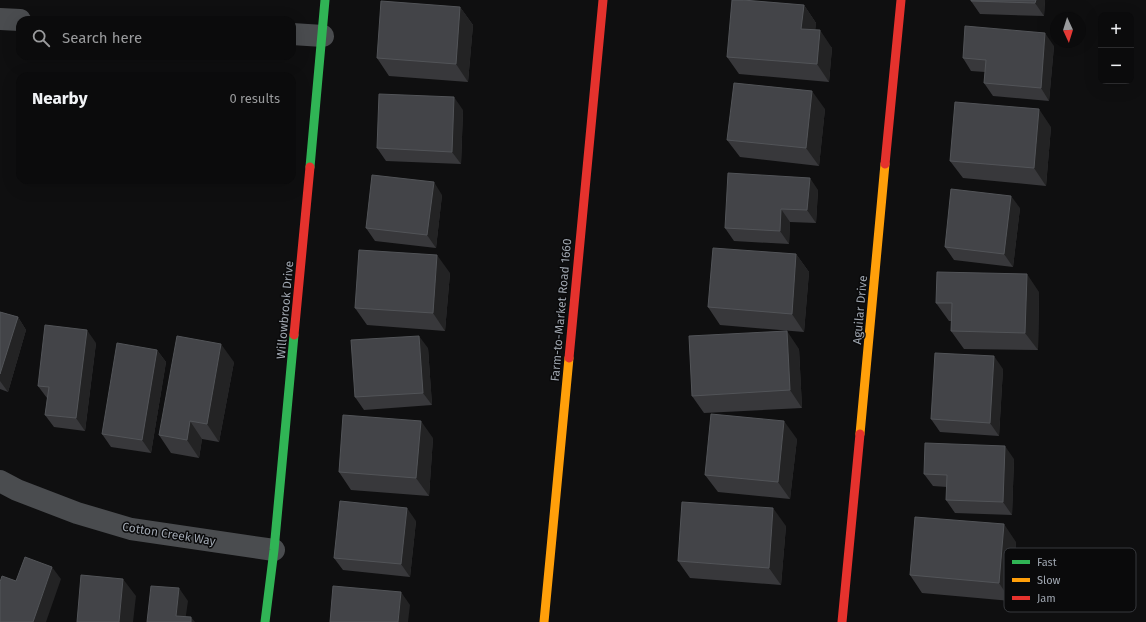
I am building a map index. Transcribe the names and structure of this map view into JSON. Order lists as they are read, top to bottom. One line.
{"streets":{"street":["Willowbrook Drive","Farm-to-Market Road 1660","Aguilar Drive","Cotton Creek Way"]},"crossings":[["Willowbrook Drive","Cotton Creek Way"]],"legend":["Fast","Slow","Jam"],"north":"bottom","page":{"map_buttons":["+","−"],"search":"Search here","heading":["Nearby","0 results"]}}
